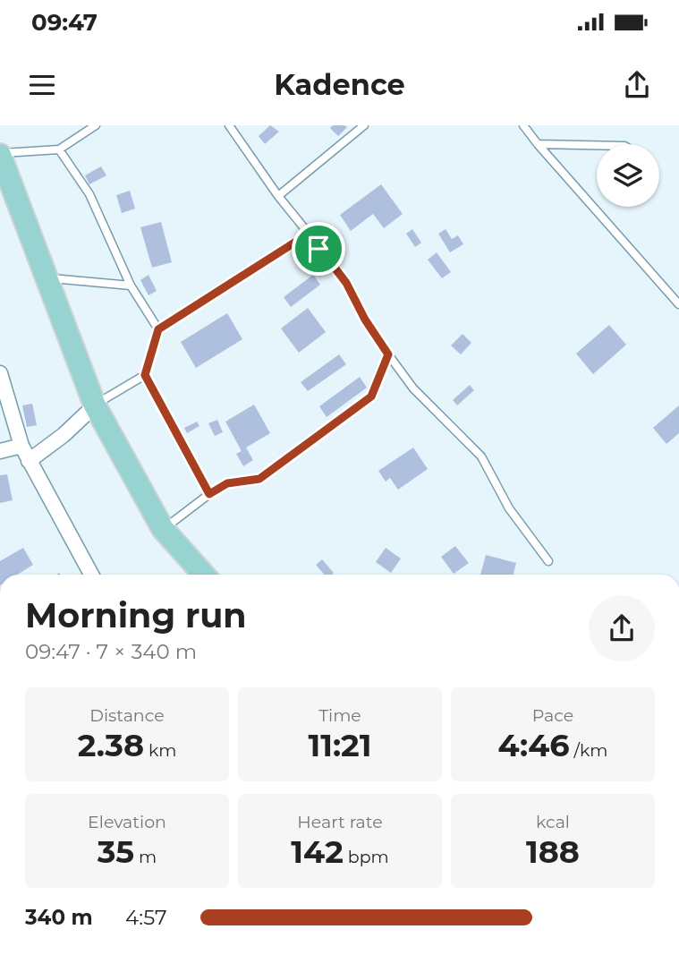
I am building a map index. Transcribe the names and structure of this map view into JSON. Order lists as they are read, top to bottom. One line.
{"page":{"status":"09:47","header":"Kadence","heading":["Morning run","09:47 · 7 × 340 m"],"stats":[["Distance","2.38 km"],["Time","11:21"],["Pace","4:46 /km"],["Elevation","35 m"],["Heart rate","142 bpm"],["kcal","188"]],"list":[{"name":"340 m","note":"4:57"}]}}
